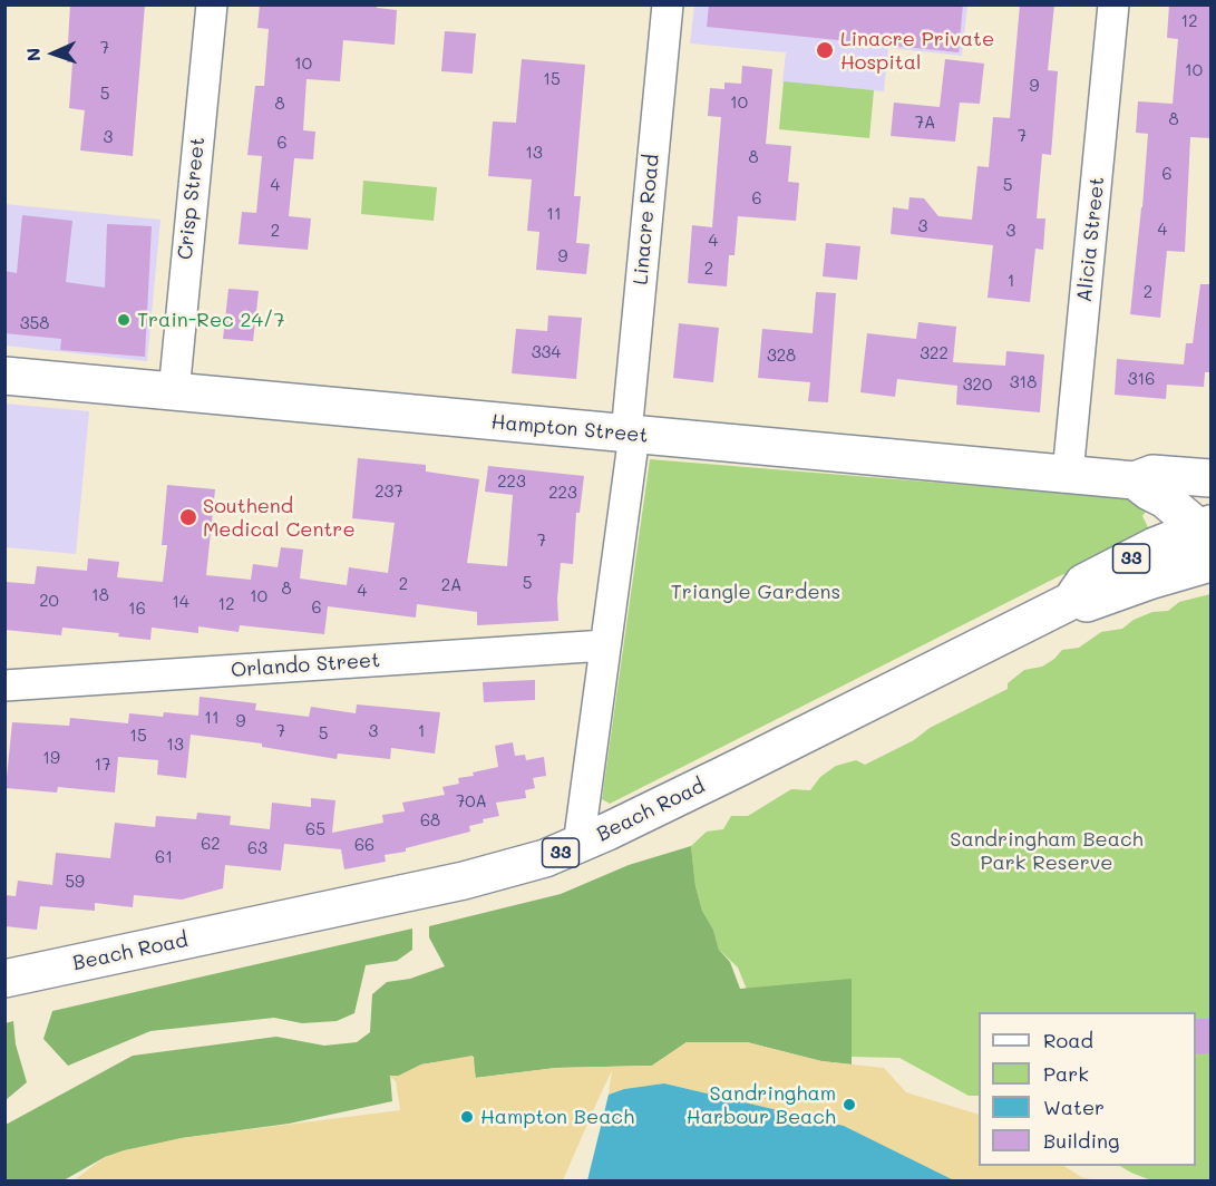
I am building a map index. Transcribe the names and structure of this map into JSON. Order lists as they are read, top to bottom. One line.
{"streets":{"main road":["Hampton Street","33","Beach Road"],"street":["Crisp Street","Linacre Road","Alicia Street","Orlando Street"]},"crossings":[["Crisp Street","Hampton Street"],["Linacre Road","Hampton Street"],["Linacre Road","Orlando Street"],["Linacre Road","Beach Road"],["Alicia Street","Hampton Street"],["Hampton Street","Beach Road"]],"parks":["Triangle Gardens","Sandringham Beach Park Reserve"],"places":["Linacre Private Hospital","Train-Rec 24/7","Southend Medical Centre","Sandringham Harbour Beach","Hampton Beach"],"house_numbers":["12","7","10","10","15","9","5","10","8","8","7A","7","3","6","13","8","6","4","5","6","11","3","4","2","3","4","9","2","1","2","358","334","322","328","316","318","320","223","237","223","7","5","2","2A","8","4","18","10","20","14","12","6","16","11","9","7","3","1","5","15","13","19","17","70A","68","65","62","66","63","61","59"],"legend":["Road","Park","Water","Building"],"north":"left"}
